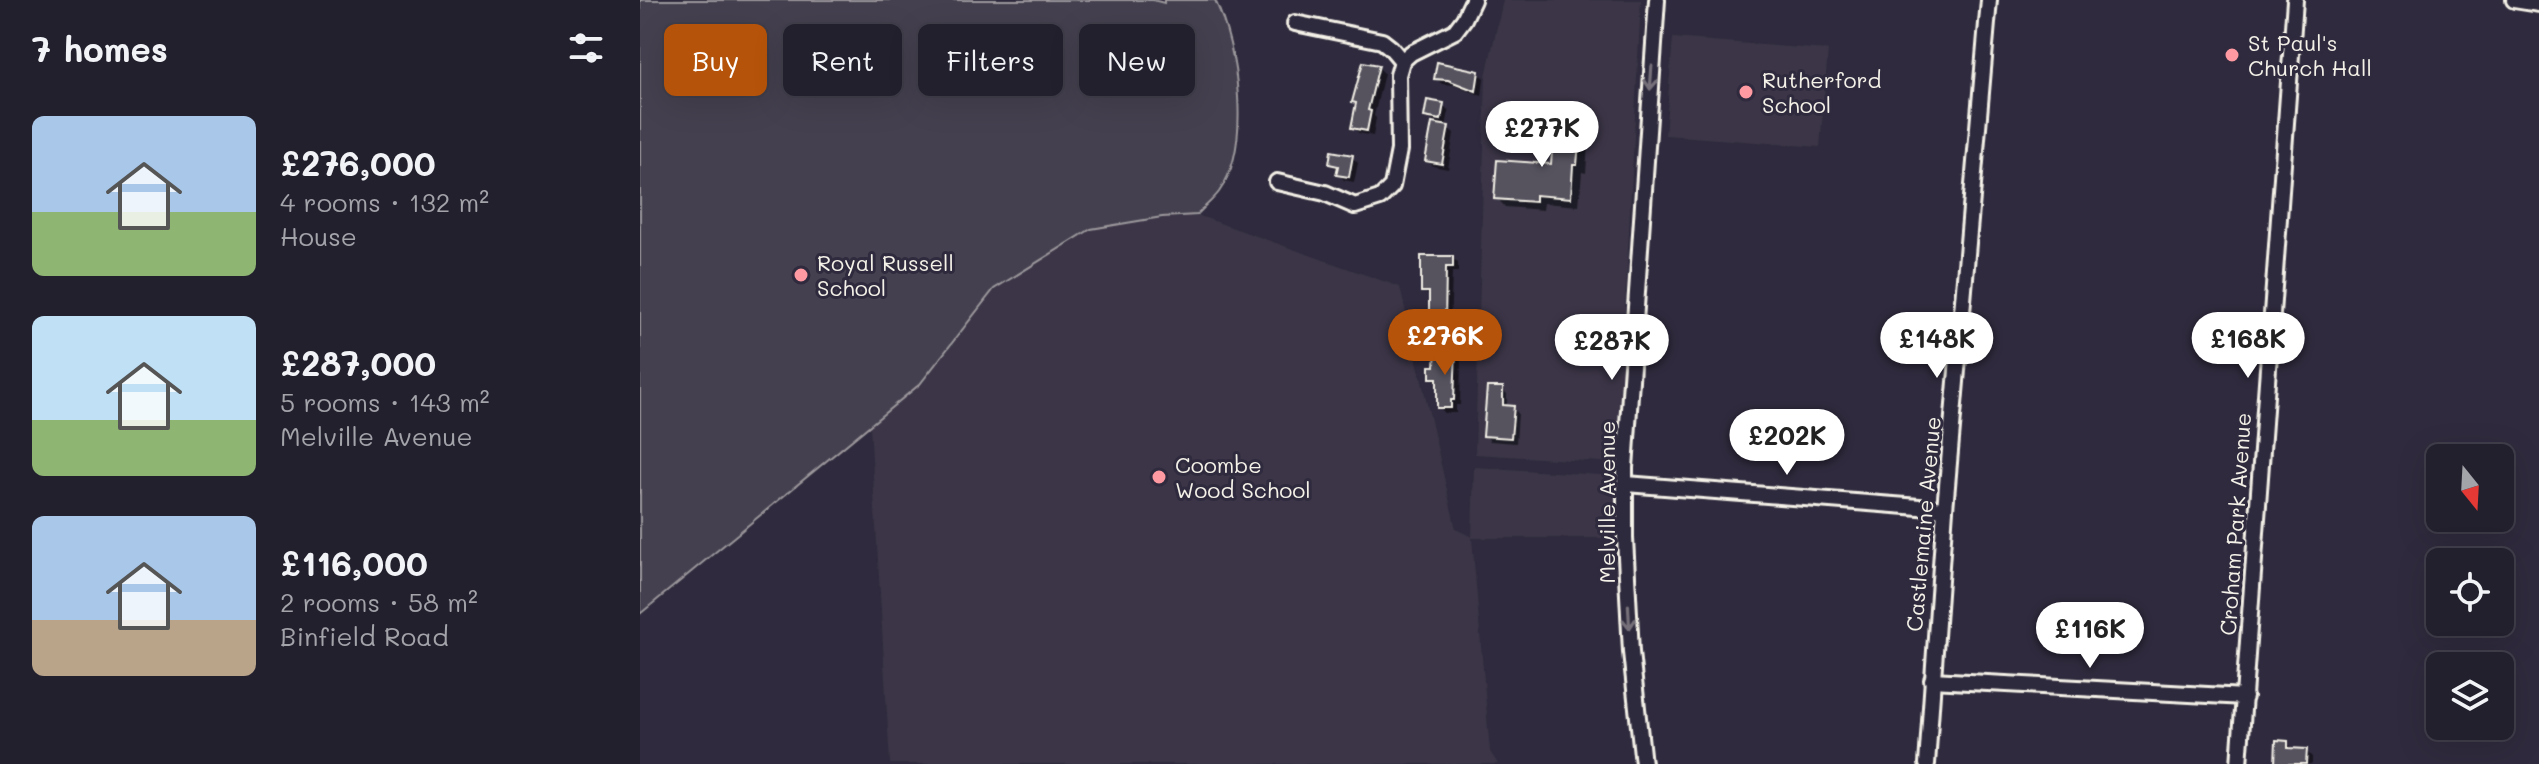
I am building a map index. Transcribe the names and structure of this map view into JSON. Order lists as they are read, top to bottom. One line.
{"streets":{"street":["Melville Avenue","Castlemaine Avenue","Croham Park Avenue"]},"one_way":["Melville Avenue"],"places":["St Paul's Church Hall","Rutherford School","Royal Russell School","Coombe Wood School"],"north":"bottom","page":{"heading":"7 homes","chip":["Buy","Rent","Filters","New"],"list":[{"name":"£276,000","note":"4 rooms · 132 m² · House"},{"name":"£287,000","note":"5 rooms · 143 m² · Melville Avenue"},{"name":"£116,000","note":"2 rooms · 58 m² · Binfield Road"}],"price":["£277K","£276K","£148K","£168K","£287K","£202K","£116K"]}}
